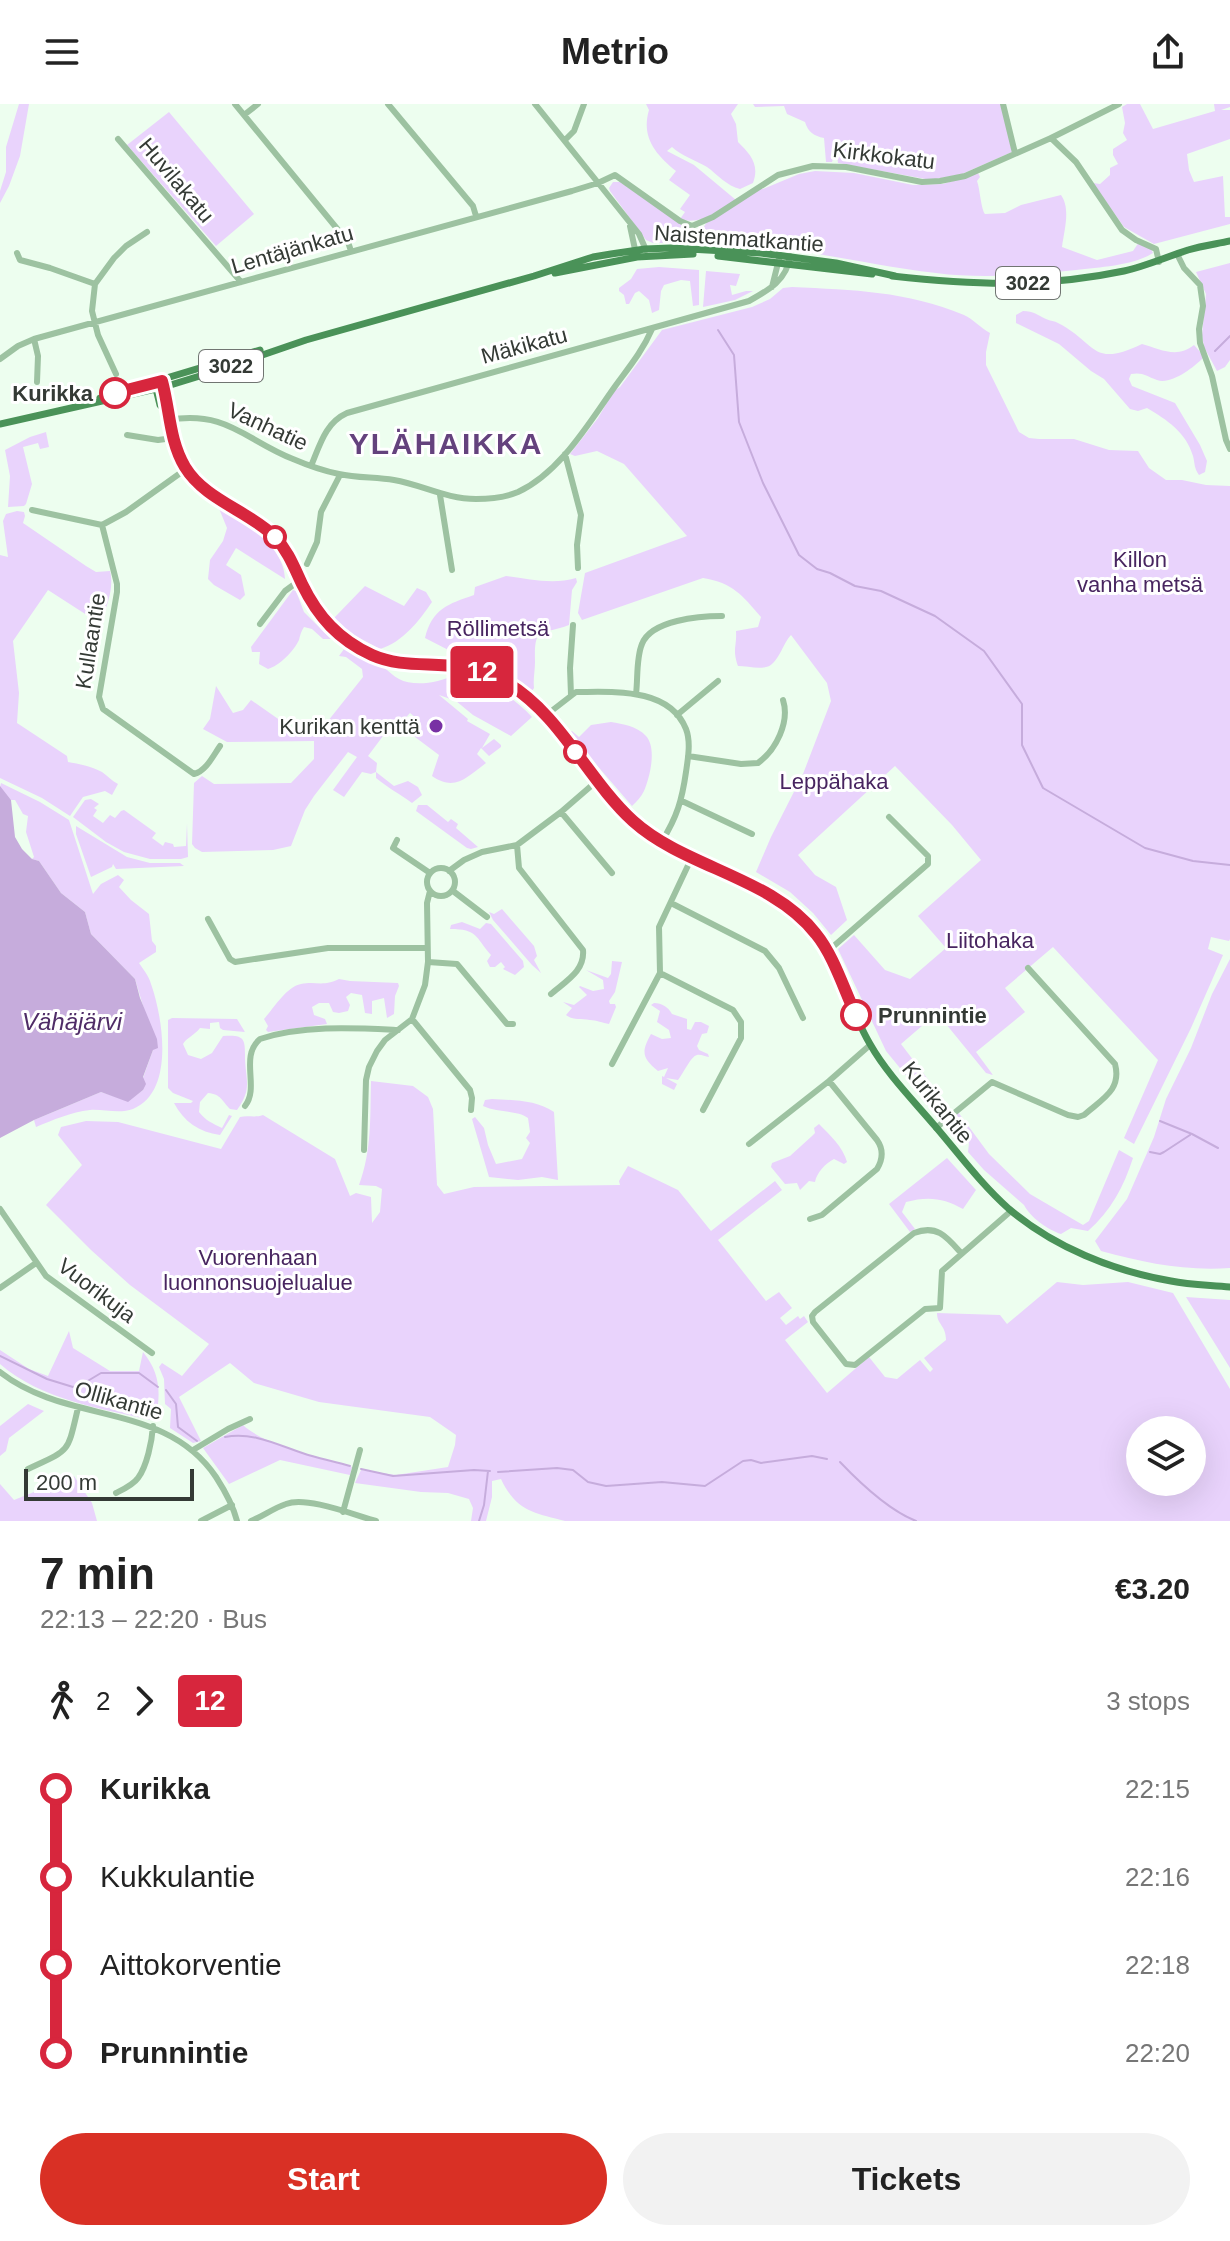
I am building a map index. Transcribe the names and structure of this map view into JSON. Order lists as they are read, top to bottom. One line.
{"streets":{"main road":["Naistenmatkantie","3022","Kurikantie"],"street":["Kirkkokatu","Huvilakatu","Lentäjänkatu","Mäkikatu","Vanhatie","Kullaantie","Vuorikuja","Ollikantie"]},"crossings":[["Kirkkokatu","Lentäjänkatu"],["Huvilakatu","Lentäjänkatu"],["Naistenmatkantie","Mäkikatu"],["Naistenmatkantie","Kurikantie"],["Mäkikatu","Vanhatie"],["Vanhatie","Kurikantie"]],"districts":["YLÄHAIKKA"],"water":["Vähäjärvi"],"parks":["Killon vanha metsä","Röllimetsä","Leppähaka","Liitohaka","Vuorenhaan luonnonsuojelualue"],"places":["Kurikka","Kurikan kenttä","Prunnintie"],"lines":["bus line 12"],"scale_bar":"200 m","page":{"header":"Metrio","on_map":"12","scale":"200 m","heading":["7 min","22:13 – 22:20 · Bus","€3.20"],"legs":["2","12","3 stops"],"list":[{"name":"Kurikka","value":"22:15"},{"name":"Kukkulantie","value":"22:16"},{"name":"Aittokorventie","value":"22:18"},{"name":"Prunnintie","value":"22:20"}],"buttons":["Start","Tickets"]}}
